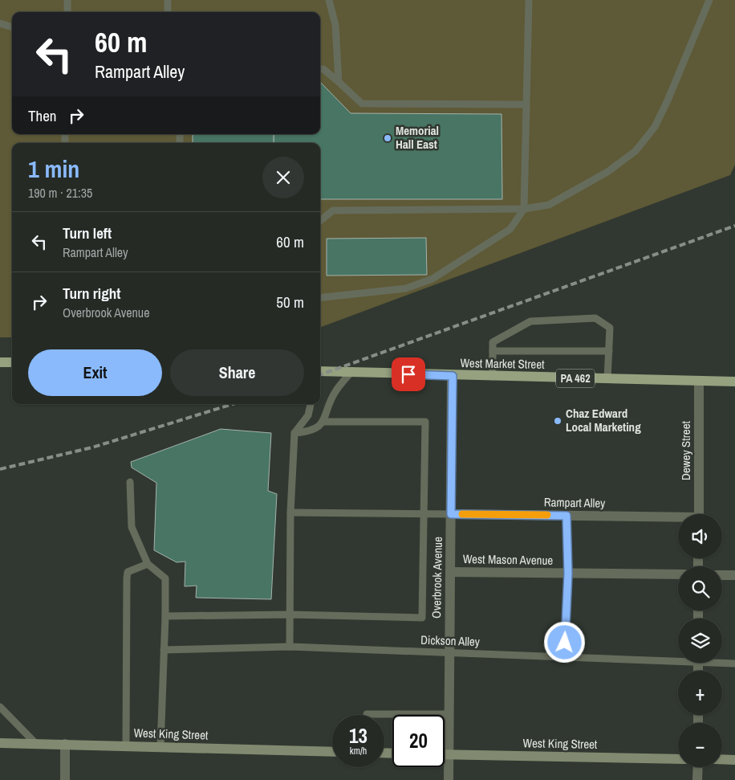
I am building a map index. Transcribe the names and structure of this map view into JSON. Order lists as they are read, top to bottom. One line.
{"streets":{"main road":["West Market Street","PA 462"],"street":["Dewey Street","Rampart Alley","West Mason Avenue","Overbrook Avenue","West King Street"],"lane":["Dickson Alley"]},"crossings":[["West Market Street","Dewey Street"],["West Market Street","Overbrook Avenue"],["Rampart Alley","Overbrook Avenue"],["West Mason Avenue","Overbrook Avenue"],["Overbrook Avenue","Dickson Alley"],["Overbrook Avenue","West King Street"]],"places":["Memorial Hall East","Chaz Edward Local Marketing"],"page":{"turn":["60 m","Rampart Alley"],"then":"Then","heading":["1 min","190 m · 21:35"],"list":[{"name":"Turn left","note":"Rampart Alley","value":"60 m"},{"name":"Turn right","note":"Overbrook Avenue","value":"50 m"}],"buttons":["Exit","Share"],"map_buttons":["+","−"],"speed":"13 km/h","limit":"20"}}
